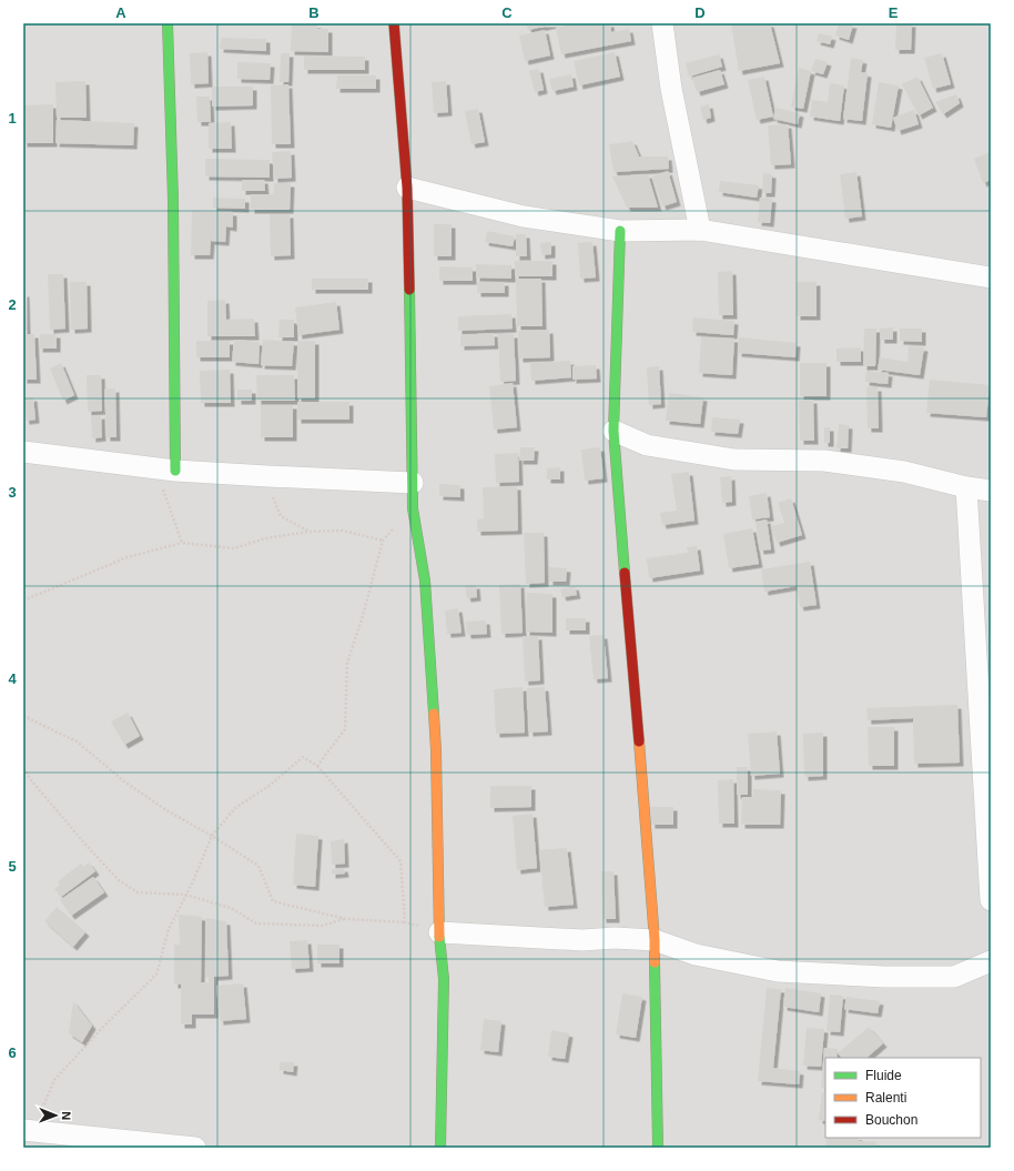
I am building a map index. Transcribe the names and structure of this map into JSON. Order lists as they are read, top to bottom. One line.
{"legend":["Fluide","Ralenti","Bouchon"],"north":"right","grid":{"columns":["A","B","C","D","E"],"rows":["1","2","3","4","5","6"]}}
